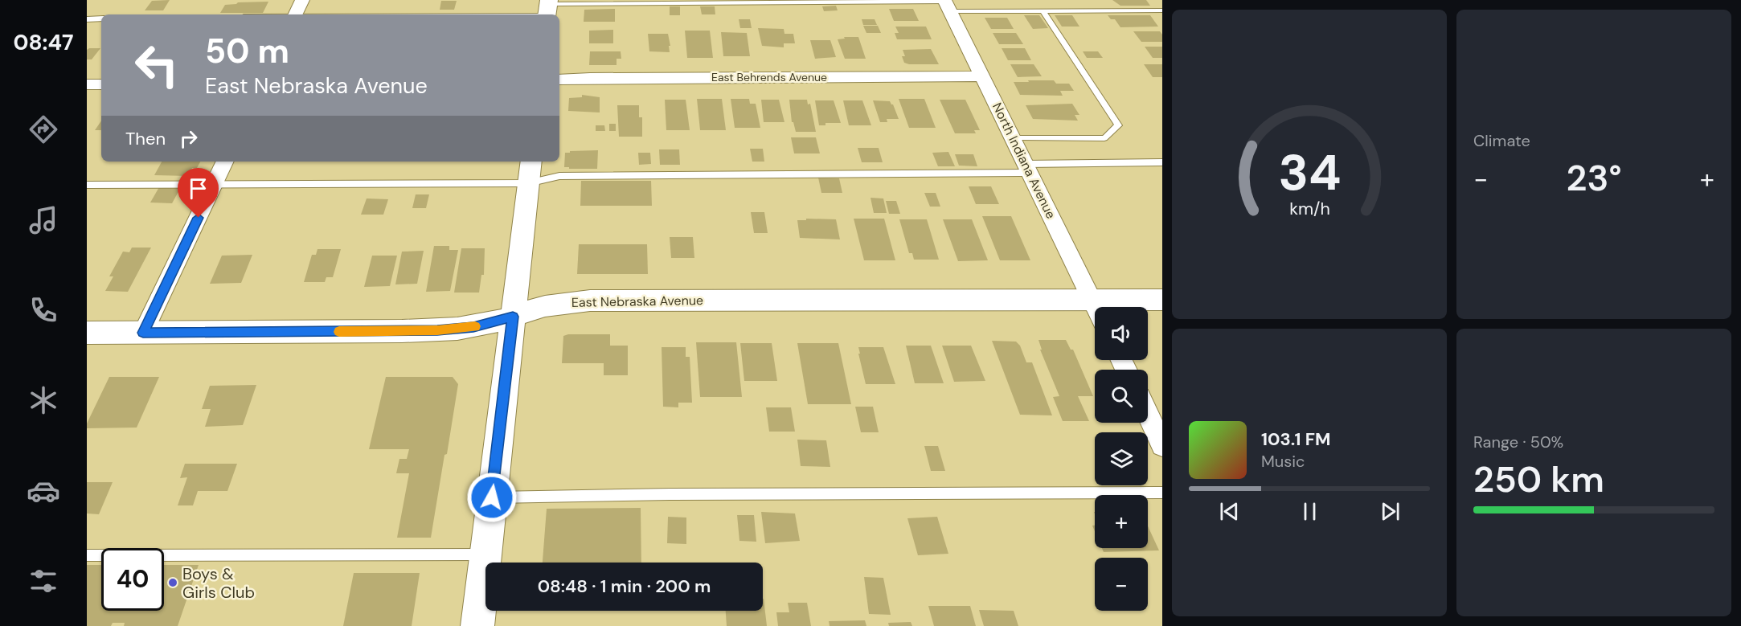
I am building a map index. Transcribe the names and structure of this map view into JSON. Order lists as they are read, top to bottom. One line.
{"streets":{"street":["East Behrends Avenue","North Indiana Avenue","East Nebraska Avenue"]},"crossings":[["East Behrends Avenue","North Indiana Avenue"]],"places":["Boys & Girls Club"],"page":{"tabs":"08:47","tile":["Climate",["Range · 50%","250 km"]],"turn":["50 m","East Nebraska Avenue"],"then":"Then","heat":["−","23°","+"],"map_buttons":["+","−"],"song":["103.1 FM","Music"],"limit":"40","trip":"08:48 · 1 min · 200 m","gauge":["34","km/h"]}}
